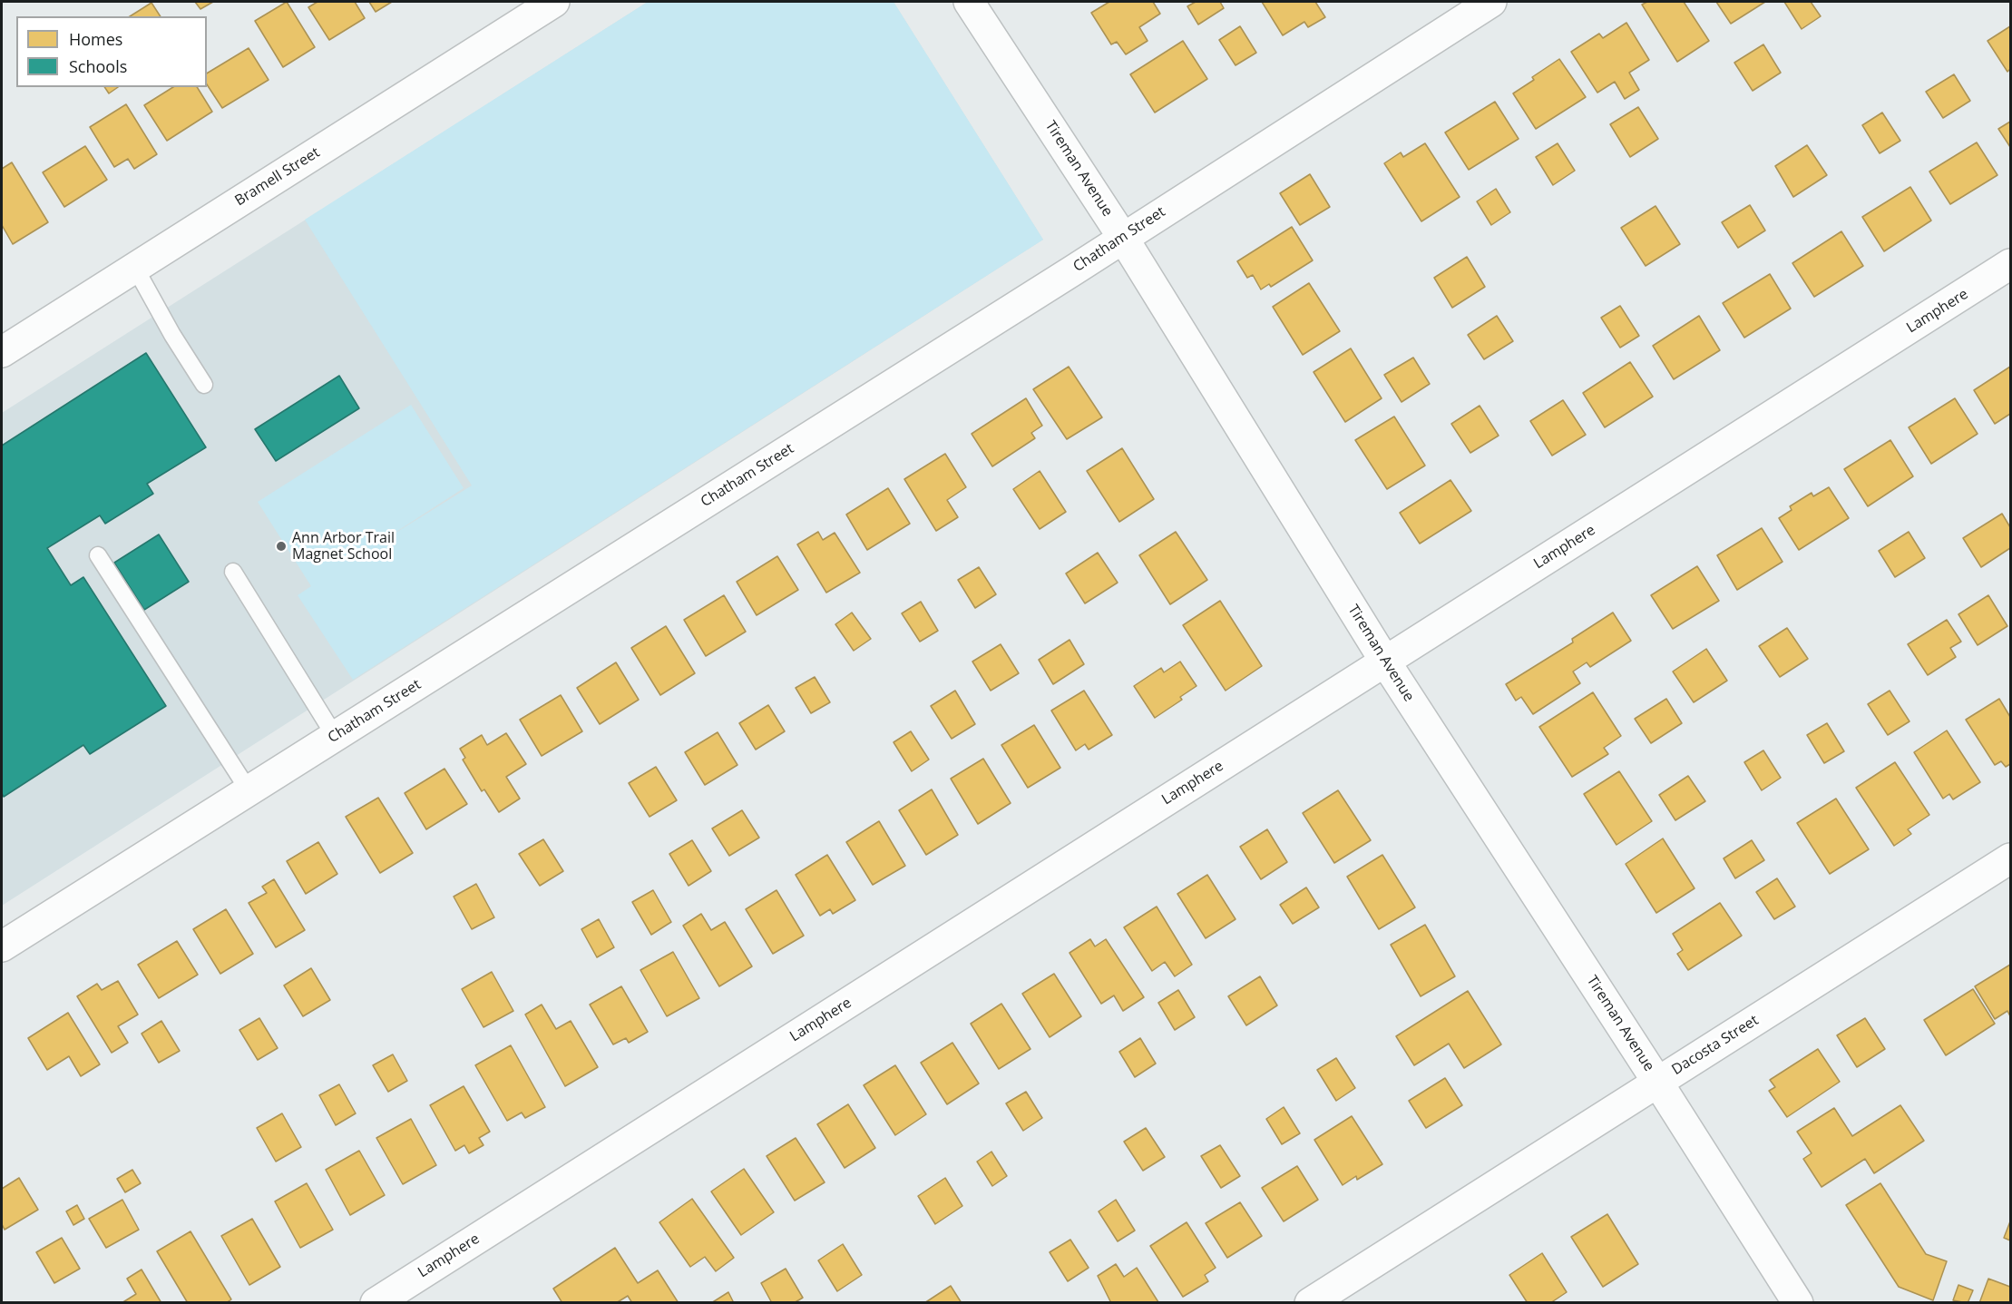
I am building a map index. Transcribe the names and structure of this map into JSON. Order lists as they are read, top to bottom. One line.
{"streets":{"street":["Tireman Avenue","Bramell Street","Chatham Street","Lamphere","Dacosta Street"]},"crossings":[["Tireman Avenue","Chatham Street"],["Tireman Avenue","Lamphere"],["Tireman Avenue","Dacosta Street"]],"places":["Ann Arbor Trail Magnet School"],"legend":["Homes","Schools"]}
